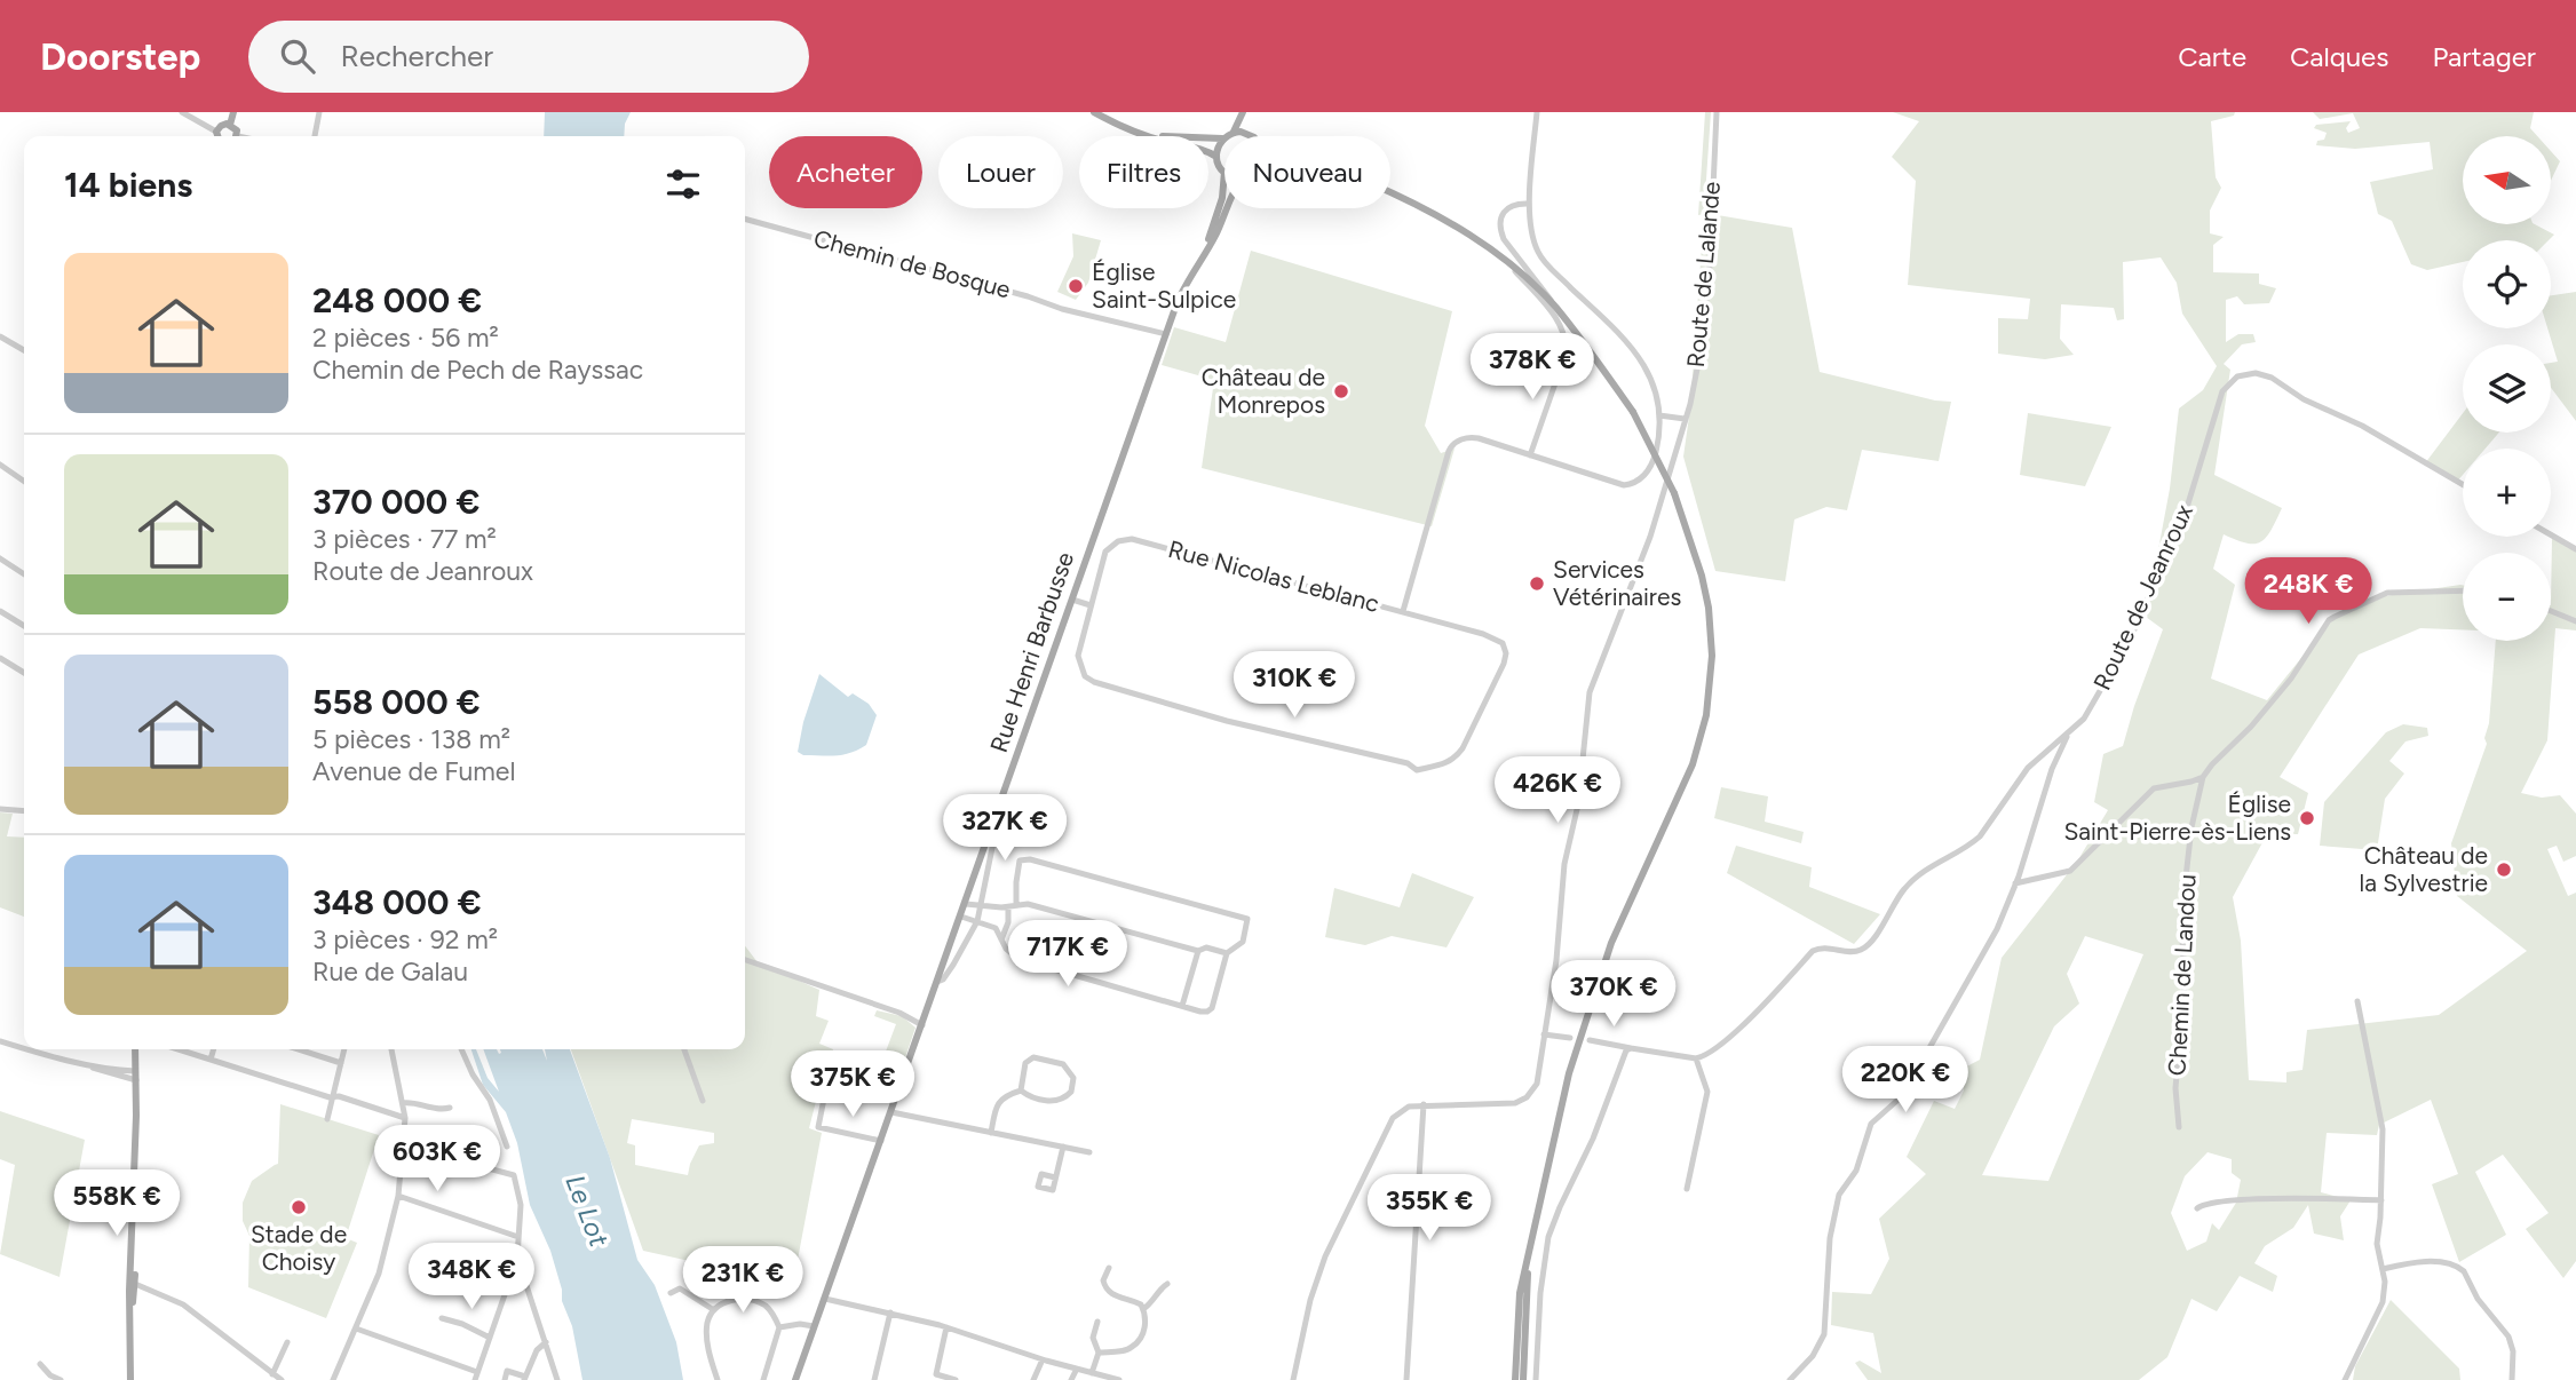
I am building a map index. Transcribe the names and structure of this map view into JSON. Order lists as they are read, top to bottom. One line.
{"streets":{"main road":["Rue Henri Barbusse"],"street":["Chemin de Bosque","Route de Lalande","Rue Nicolas Leblanc","Route de Jeanroux","Chemin de Landou"]},"crossings":[["Chemin de Bosque","Rue Henri Barbusse"]],"water":["Le Lot"],"places":["Église Saint-Sulpice","Château de Monrepos","Services Vétérinaires","Église Saint-Pierre-ès-Liens","Château de la Sylvestrie","Stade de Choisy"],"north":"left","page":{"header":"Doorstep","search":"Rechercher","nav":["Carte","Calques","Partager"],"map_buttons":["+","−"],"chip":["Acheter","Louer","Filtres","Nouveau"],"heading":"14 biens","list":[{"name":"248 000 €","note":"2 pièces · 56 m² · Chemin de Pech de Rayssac"},{"name":"370 000 €","note":"3 pièces · 77 m² · Route de Jeanroux"},{"name":"558 000 €","note":"5 pièces · 138 m² · Avenue de Fumel"},{"name":"348 000 €","note":"3 pièces · 92 m² · Rue de Galau"}],"price":["378K €","248K €","310K €","426K €","327K €","717K €","370K €","220K €","375K €","603K €","558K €","355K €","348K €","231K €"]}}
